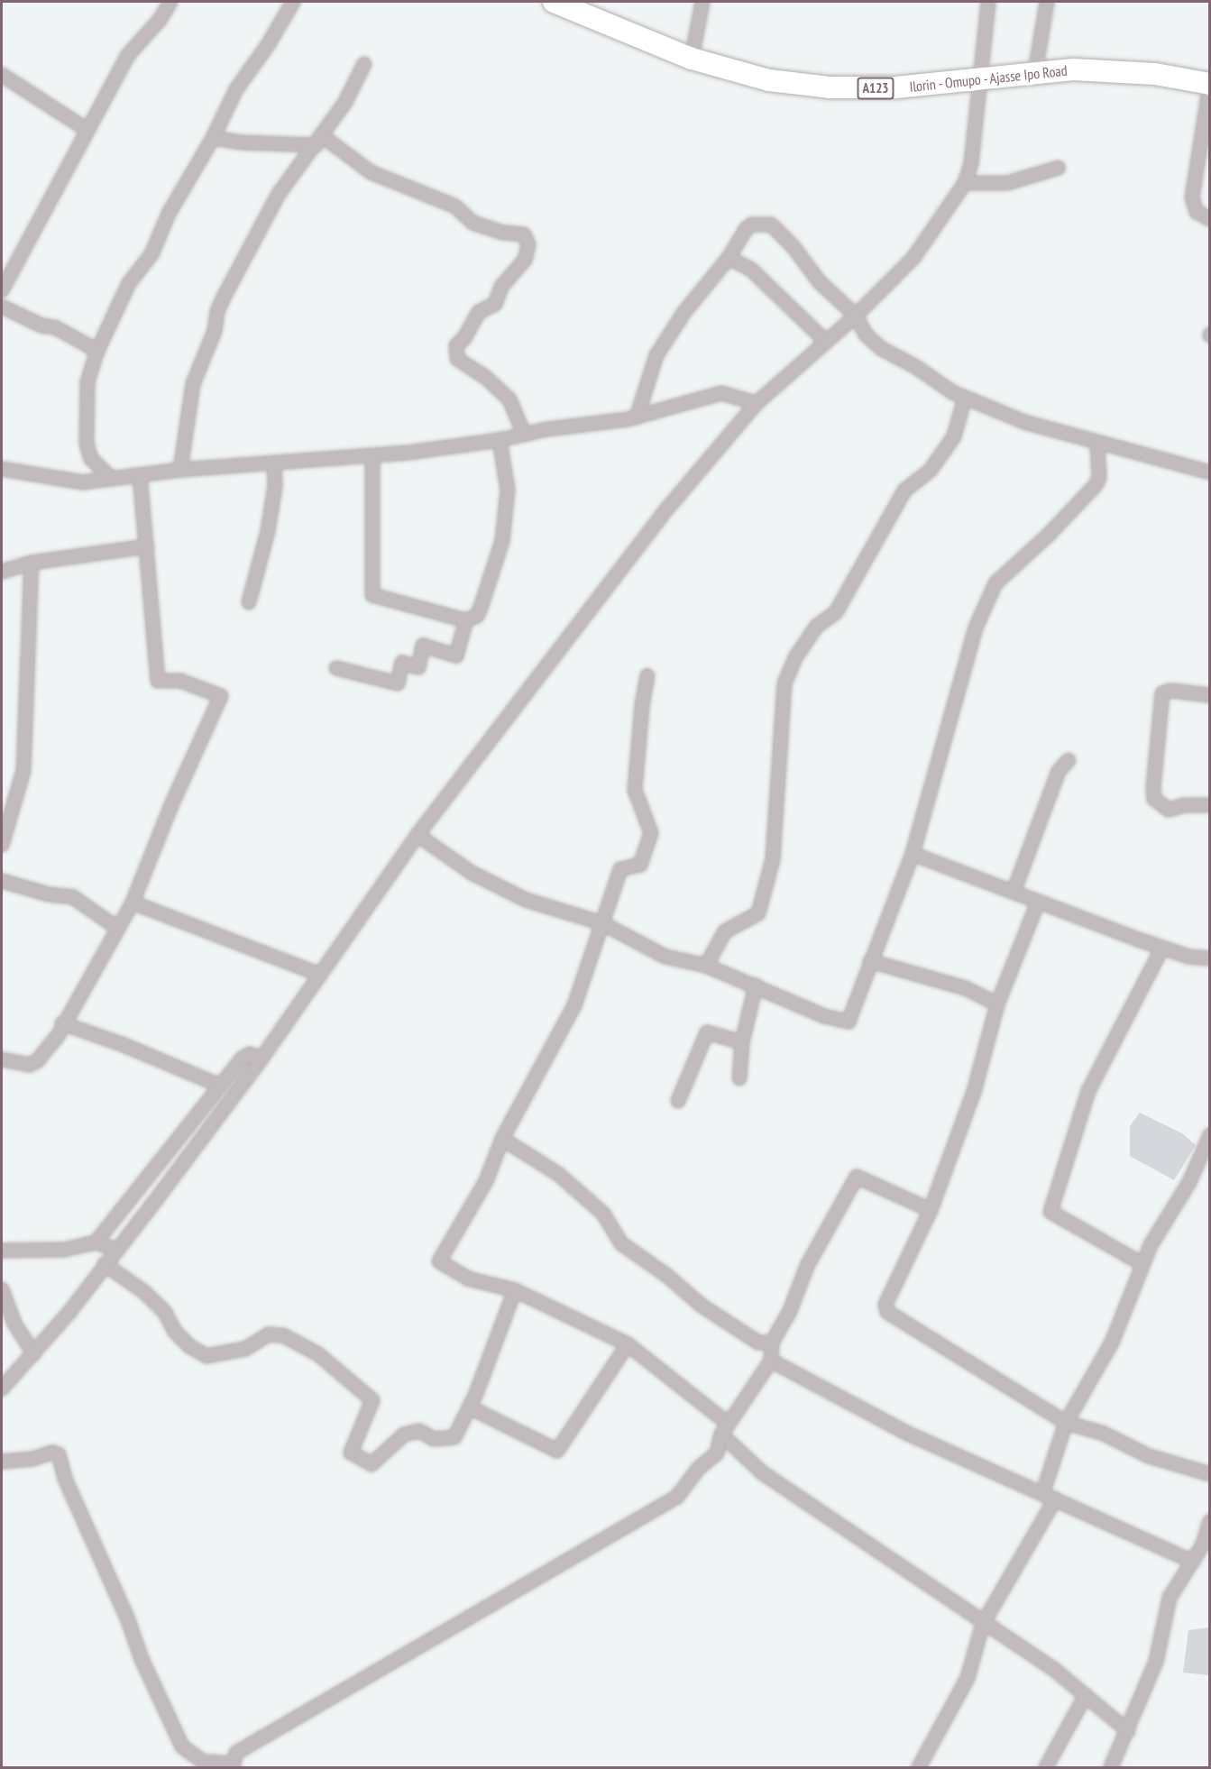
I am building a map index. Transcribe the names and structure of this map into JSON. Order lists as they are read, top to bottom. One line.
{"streets":{"highway":["Ilorin - Omupo - Ajasse Ipo Road","A123"]}}
